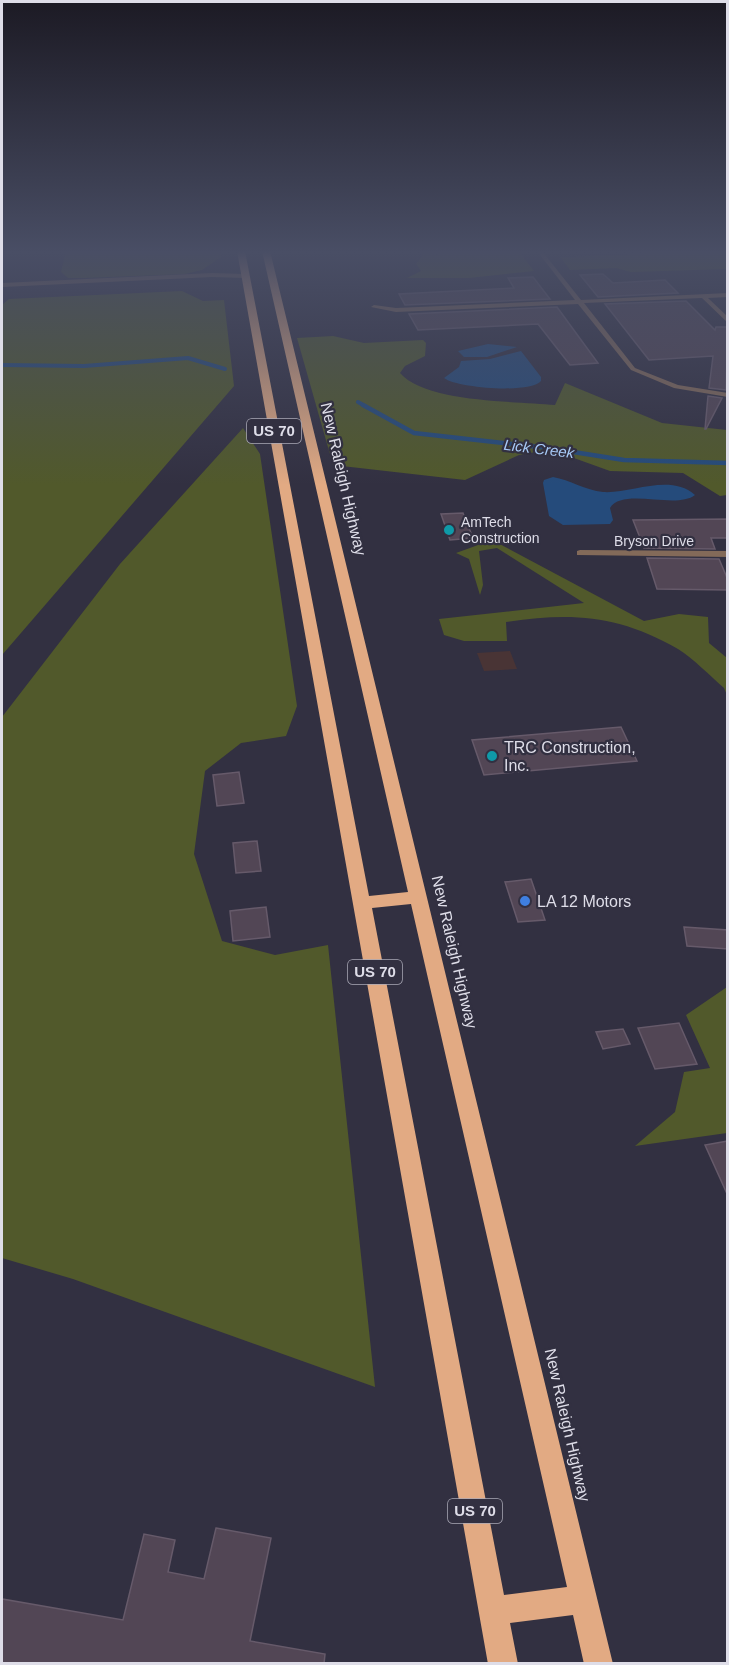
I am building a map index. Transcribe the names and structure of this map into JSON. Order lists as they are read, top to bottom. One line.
{"streets":{"highway":["US 70","New Raleigh Highway"],"street":["Bryson Drive"]},"water":["Lick Creek"],"places":["AmTech Construction","TRC Construction, Inc.","LA 12 Motors"]}
